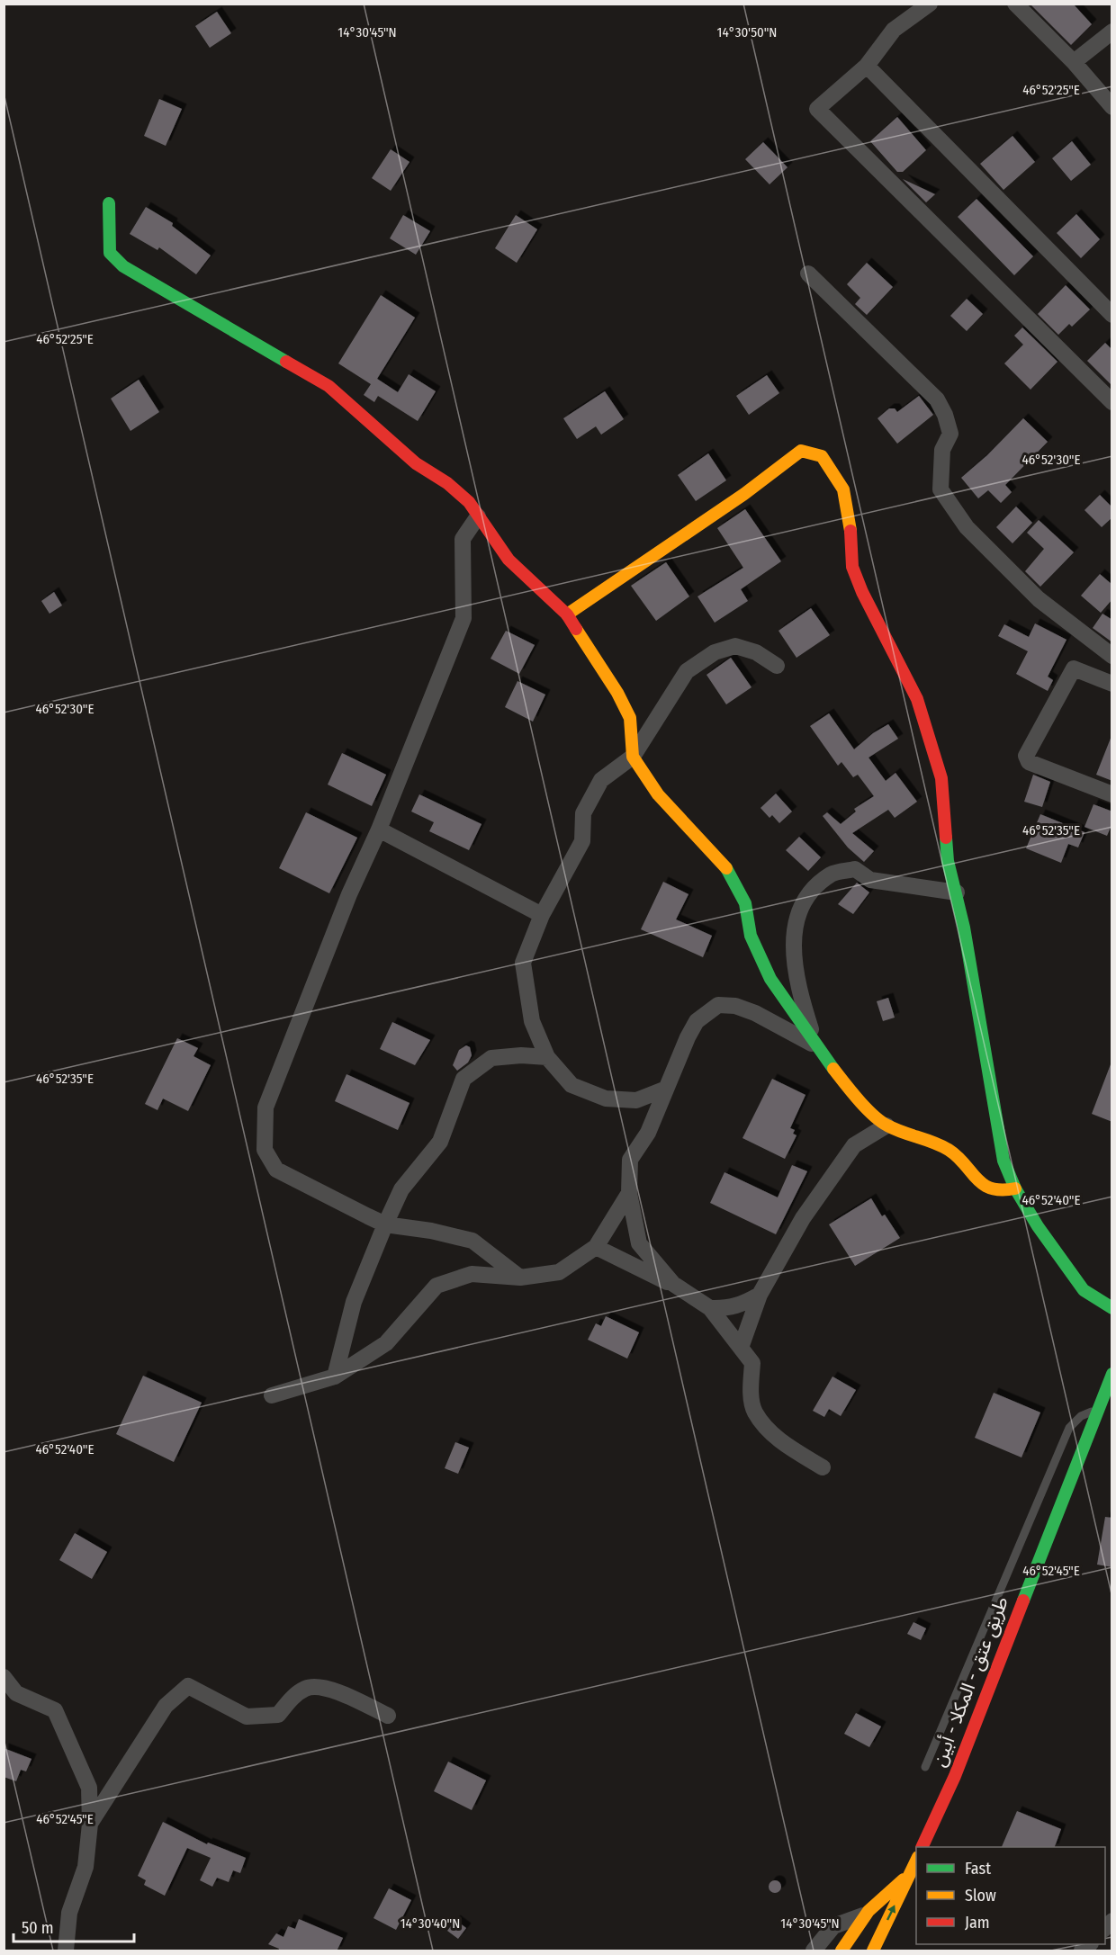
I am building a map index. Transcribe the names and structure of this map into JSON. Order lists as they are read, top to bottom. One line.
{"streets":{"street":["طريق عتق - المكلا - أبين"]},"legend":["Fast","Slow","Jam"],"scale_bar":"50 m","coordinates":["14°30'45\"N","14°30'50\"N","46°52'25\"E","46°52'30\"E","46°52'35\"E","46°52'40\"E","46°52'45\"E","14°30'40\"N"]}
